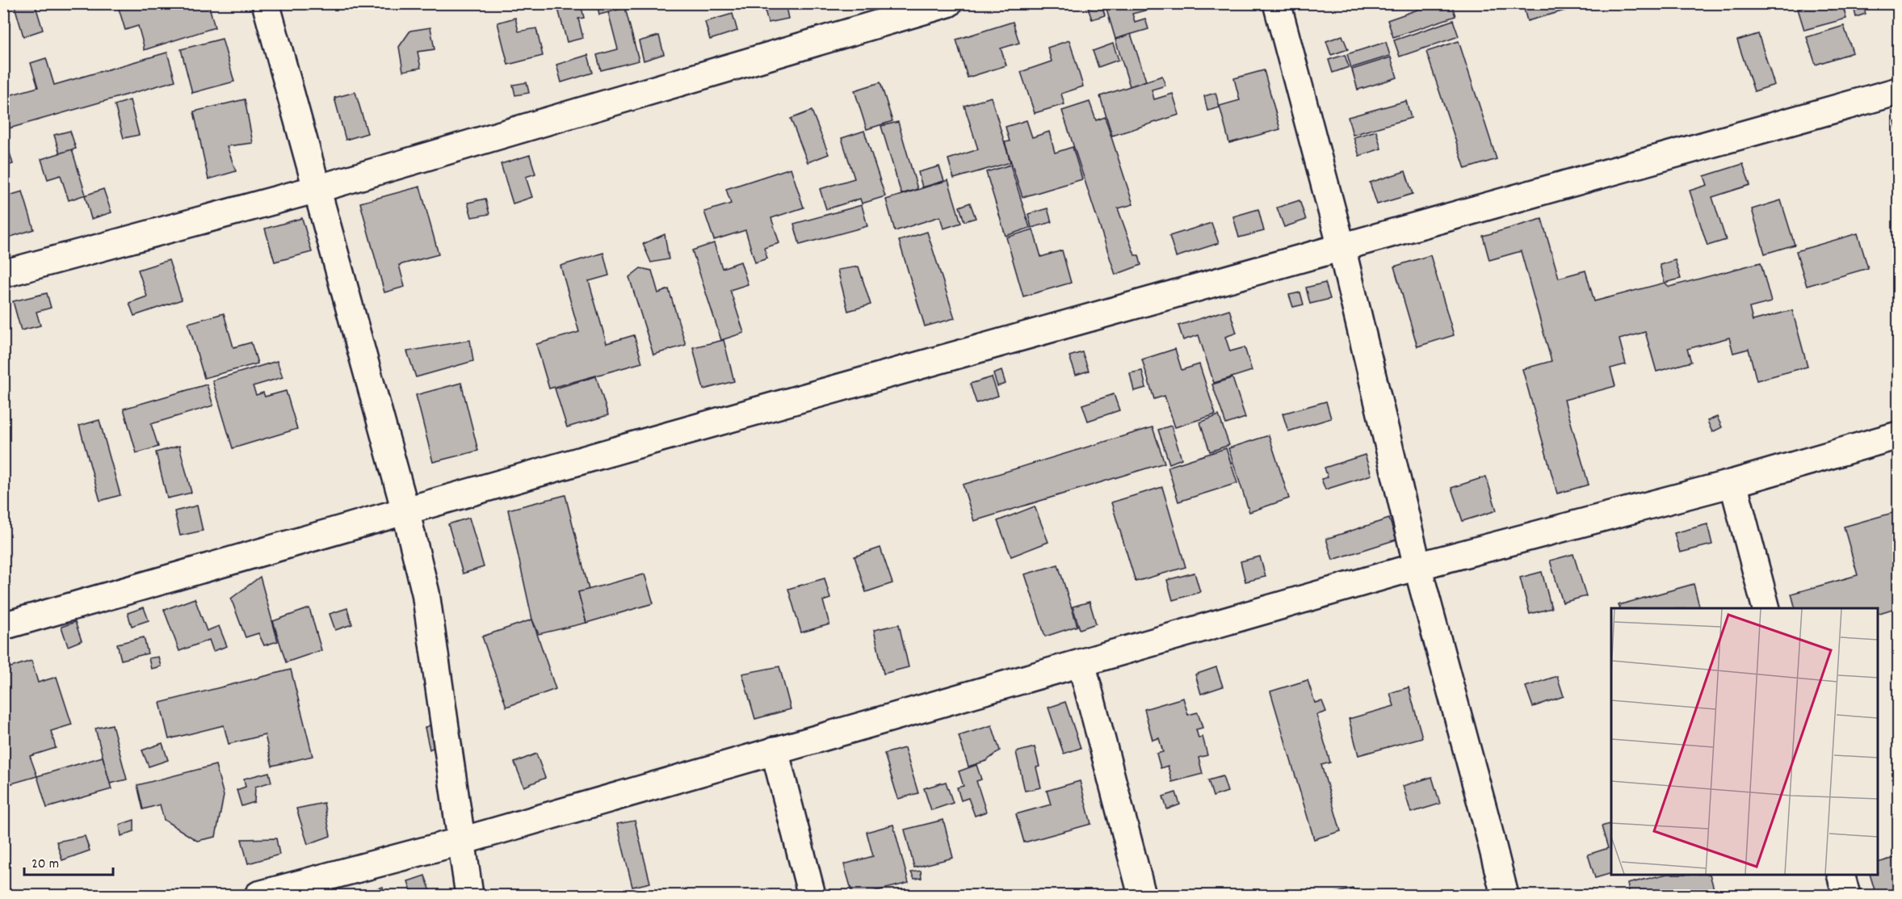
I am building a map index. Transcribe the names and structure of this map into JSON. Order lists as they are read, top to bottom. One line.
{"scale_bar":"20 m"}
